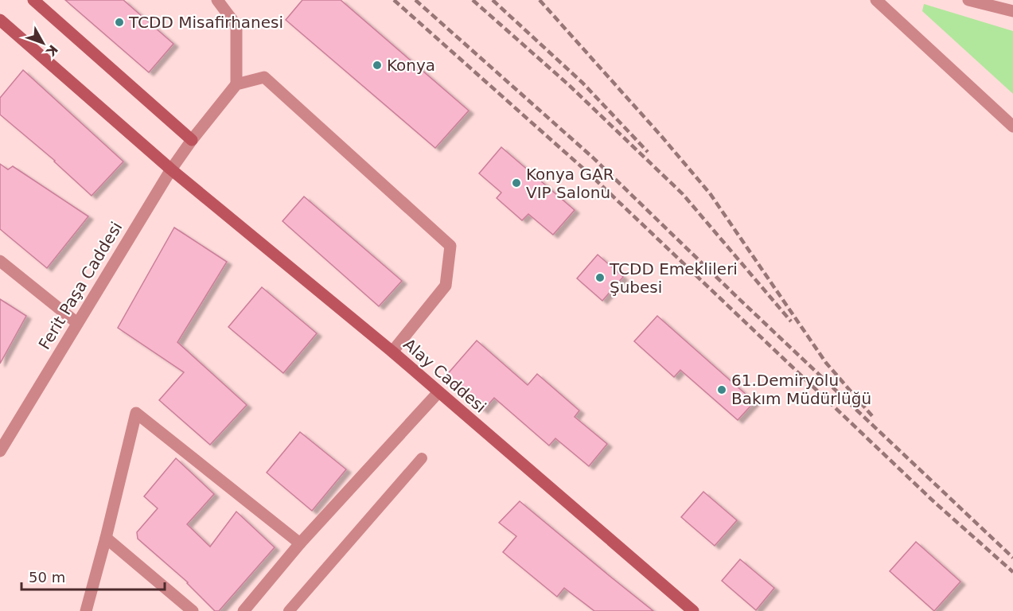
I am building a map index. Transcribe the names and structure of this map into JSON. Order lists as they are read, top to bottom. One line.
{"streets":{"main road":["Alay Caddesi"],"street":["Ferit Paşa Caddesi"]},"crossings":[["Ferit Paşa Caddesi","Alay Caddesi"]],"places":["TCDD Misafirhanesi","Konya","Konya GAR VIP Salonu","TCDD Emeklileri Şubesi","61.Demiryolu Bakım Müdürlüğü"],"scale_bar":"50 m","north":"bottom right"}
